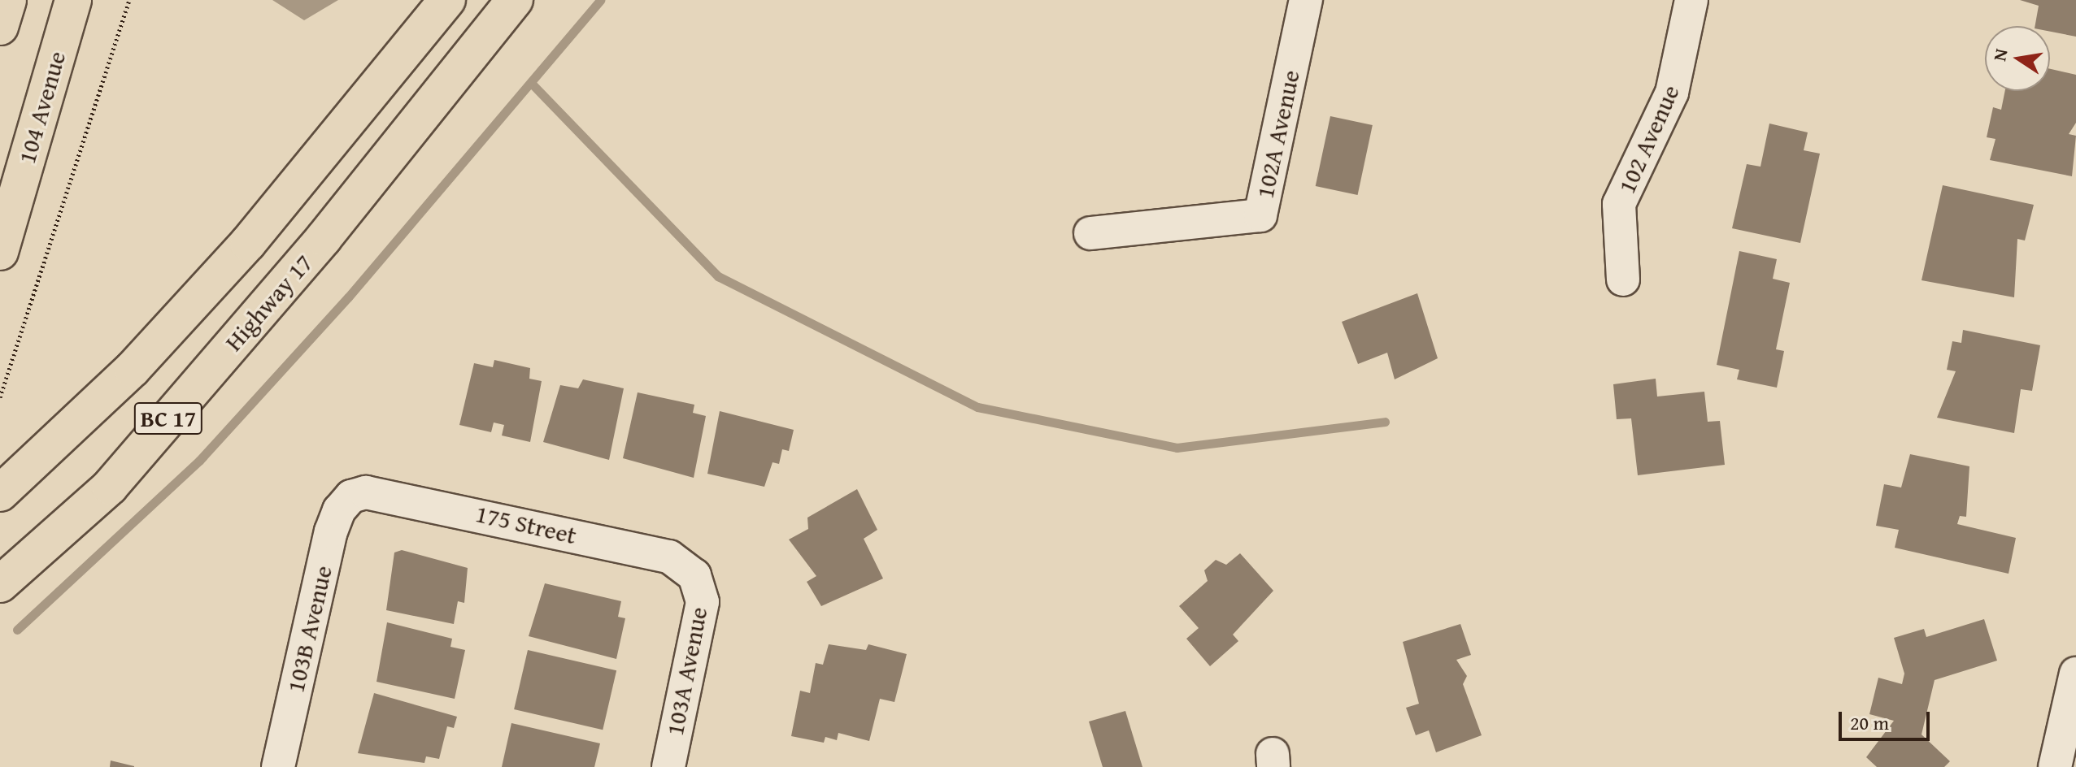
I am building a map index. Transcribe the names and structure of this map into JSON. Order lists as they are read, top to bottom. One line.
{"streets":{"main road":["104 Avenue","Highway 17","BC 17"],"street":["102A Avenue","102 Avenue","175 Street","103B Avenue","103A Avenue"]},"crossings":[["175 Street","103B Avenue"],["175 Street","103A Avenue"]],"scale_bar":"20 m","north":"left"}
